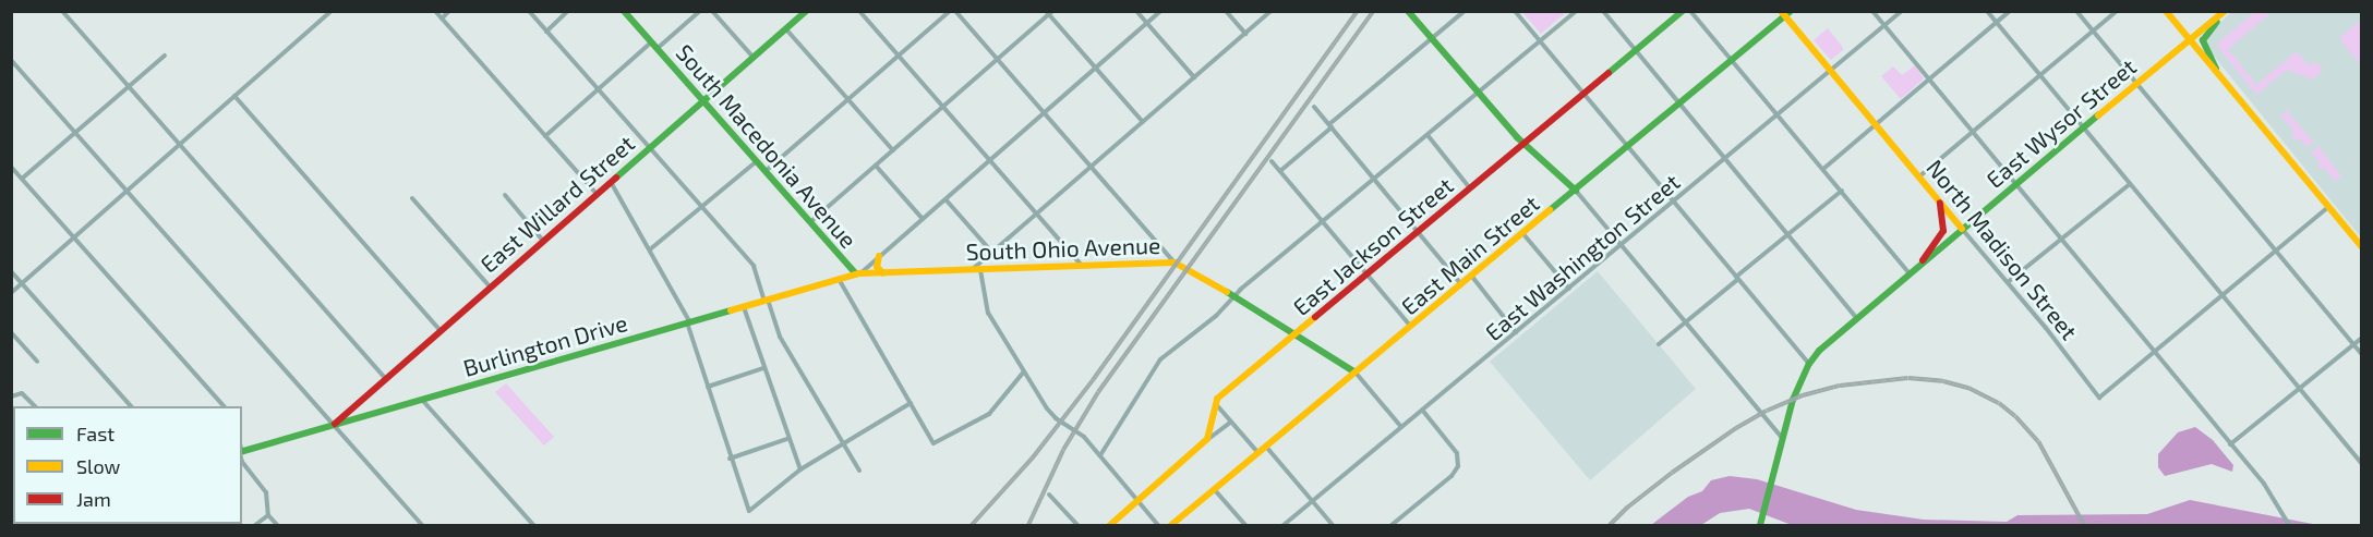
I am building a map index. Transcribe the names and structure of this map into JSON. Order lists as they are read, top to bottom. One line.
{"streets":{"street":["East Wysor Street","South Macedonia Avenue","East Willard Street","East Jackson Street","South Ohio Avenue","North Madison Street","East Main Street","East Washington Street","Burlington Drive"]},"crossings":[["East Wysor Street","North Madison Street"],["South Macedonia Avenue","East Willard Street"],["South Macedonia Avenue","South Ohio Avenue"],["South Macedonia Avenue","Burlington Drive"],["East Willard Street","Burlington Drive"],["East Jackson Street","South Ohio Avenue"],["South Ohio Avenue","East Main Street"],["South Ohio Avenue","Burlington Drive"],["North Madison Street","East Main Street"],["North Madison Street","East Washington Street"]],"legend":["Fast","Slow","Jam"]}
